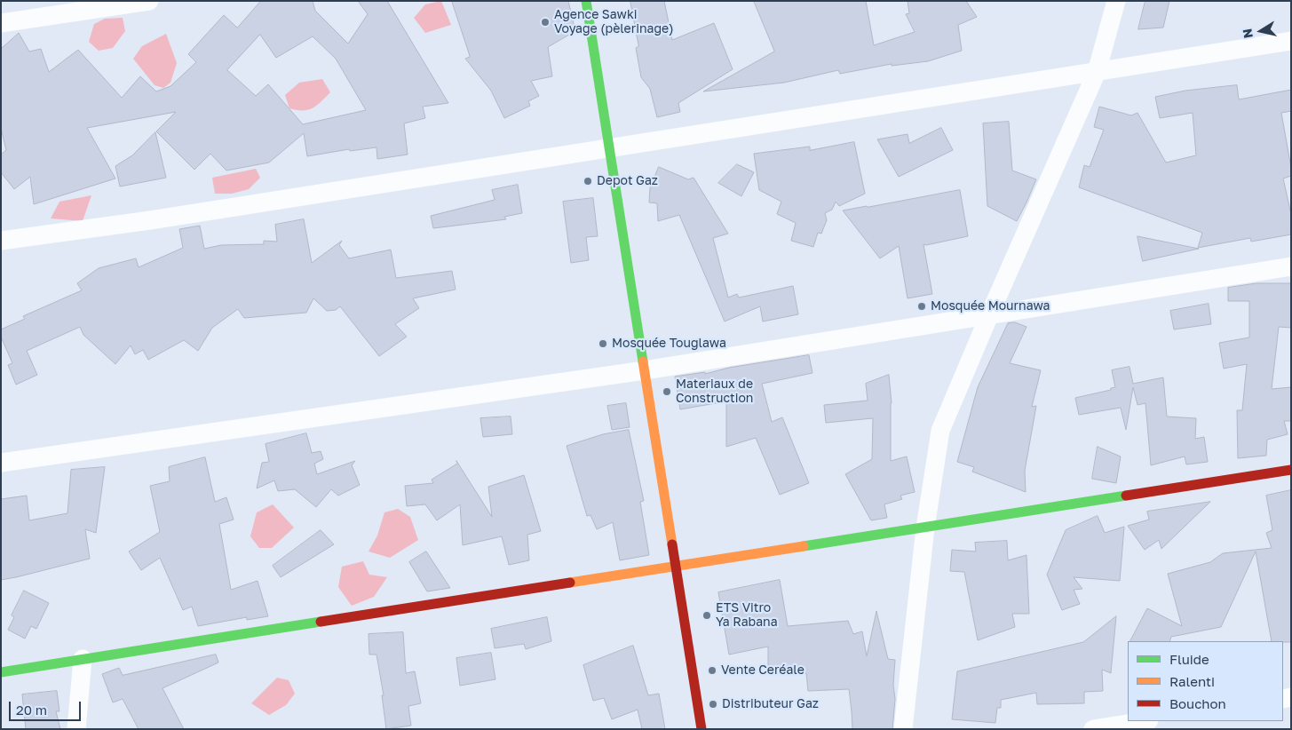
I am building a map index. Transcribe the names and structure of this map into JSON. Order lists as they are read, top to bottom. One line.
{"places":["Agence Sawki Voyage (pèlerinage)","Depot Gaz","Mosquée Mournawa","Mosquée Touglawa","Materiaux de Construction","ETS Vitro Ya Rabana","Vente Ceréale","Distributeur Gaz"],"legend":["Fluide","Ralenti","Bouchon"],"scale_bar":"20 m","north":"left"}
